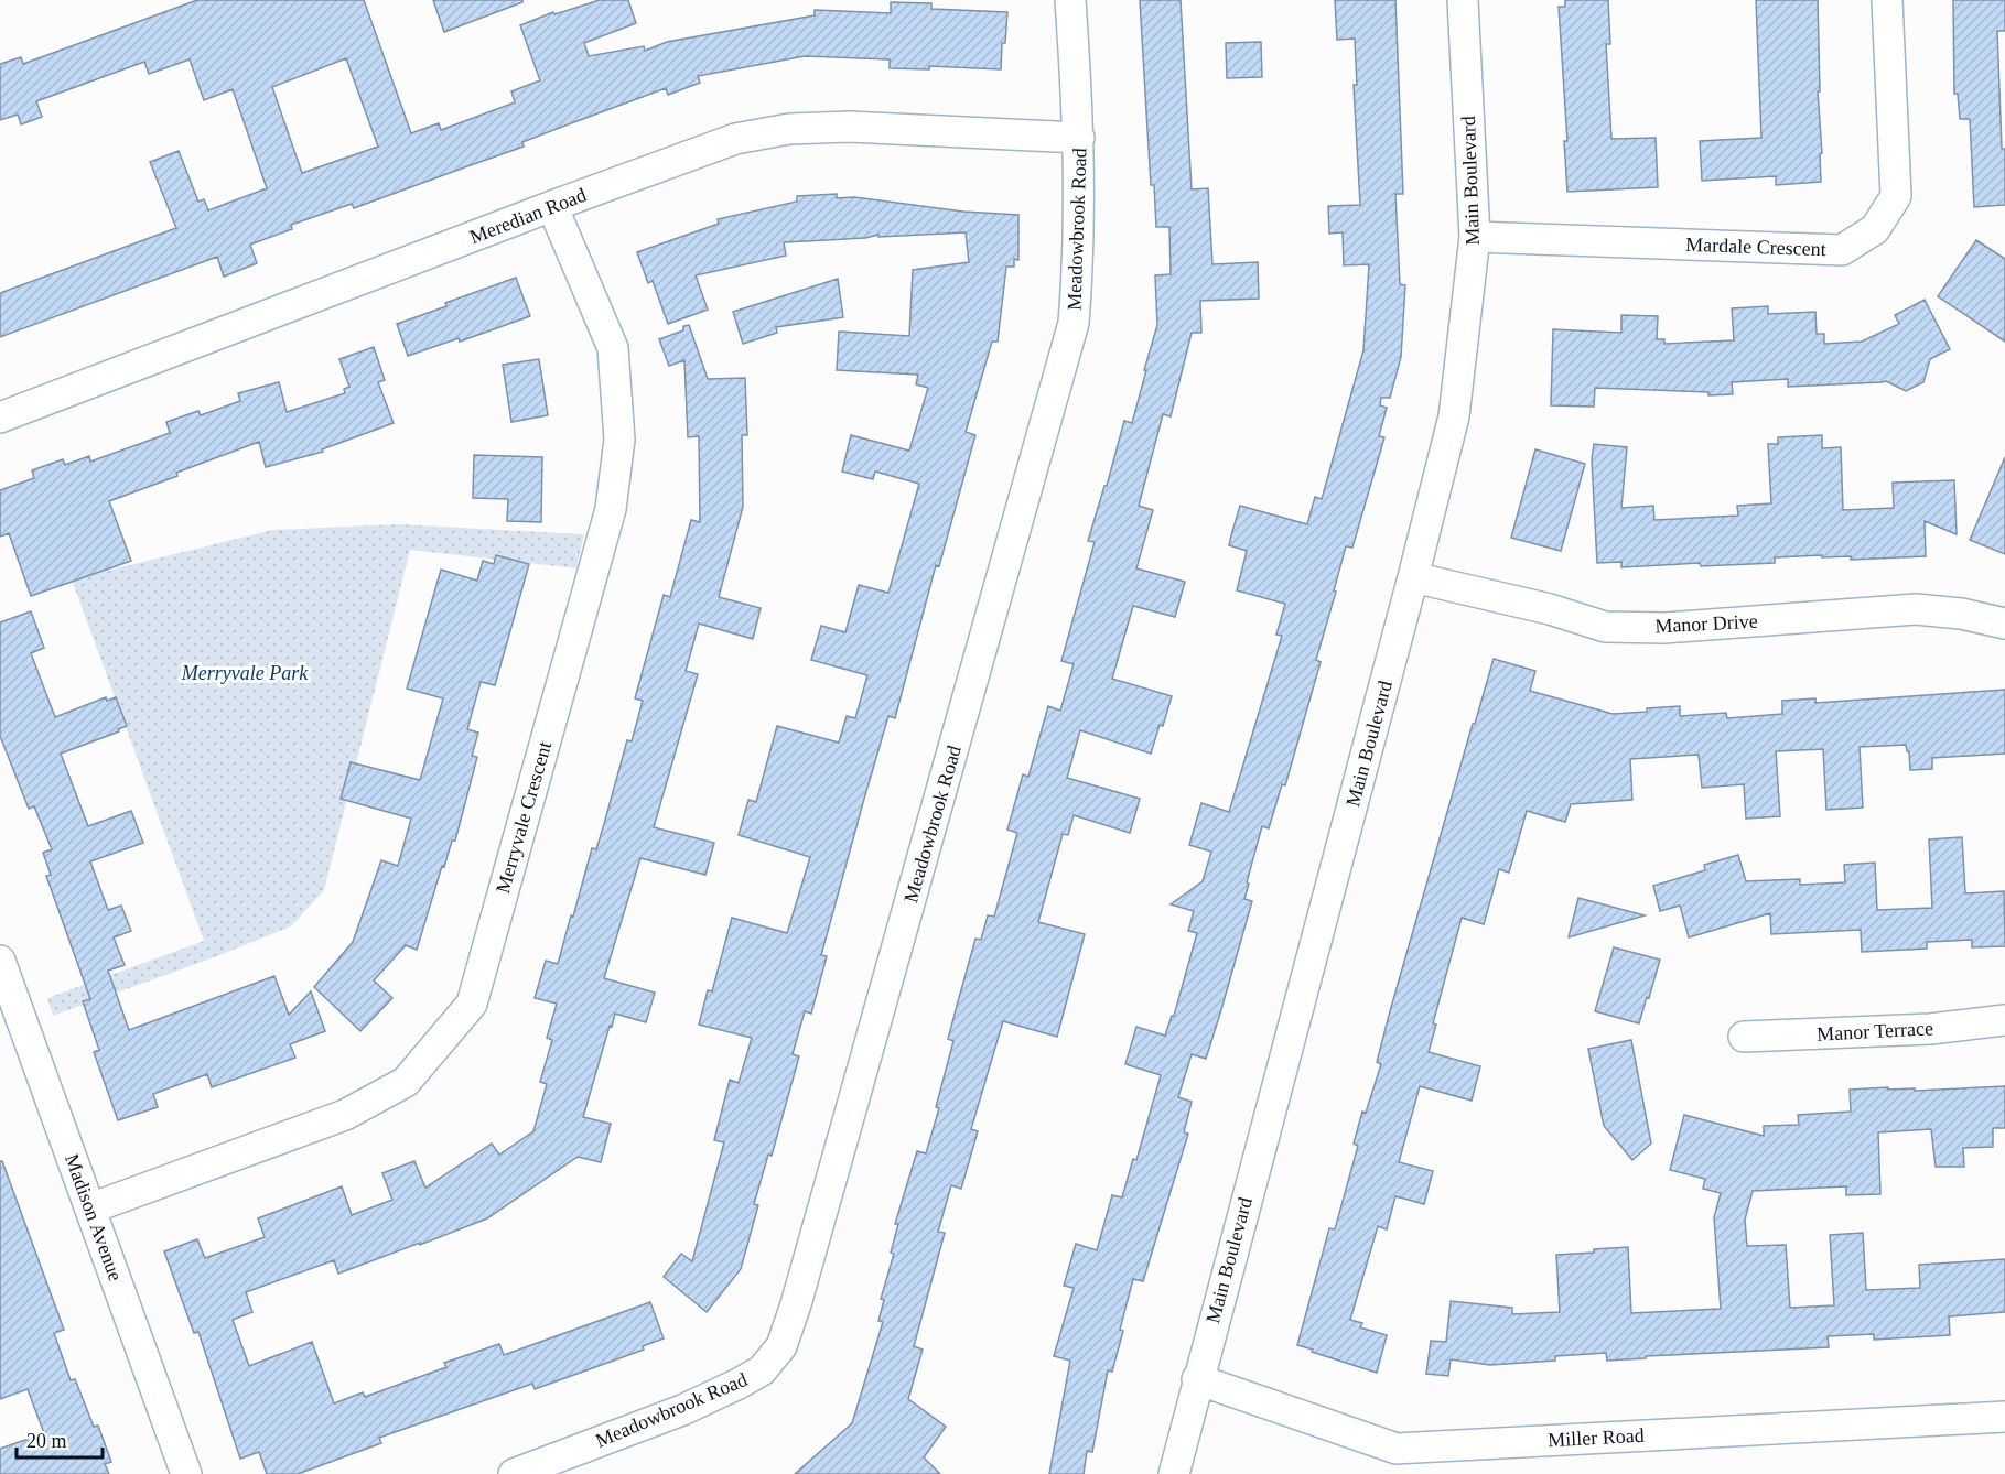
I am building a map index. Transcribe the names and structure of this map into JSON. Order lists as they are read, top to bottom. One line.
{"streets":{"street":["Main Boulevard","Meredian Road","Meadowbrook Road","Mardale Crescent","Manor Drive","Merryvale Crescent","Manor Terrace","Madison Avenue","Miller Road"]},"crossings":[["Main Boulevard","Mardale Crescent"],["Main Boulevard","Manor Drive"],["Main Boulevard","Miller Road"],["Meredian Road","Meadowbrook Road"],["Meredian Road","Merryvale Crescent"],["Merryvale Crescent","Madison Avenue"]],"parks":["Merryvale Park"],"scale_bar":"20 m"}
